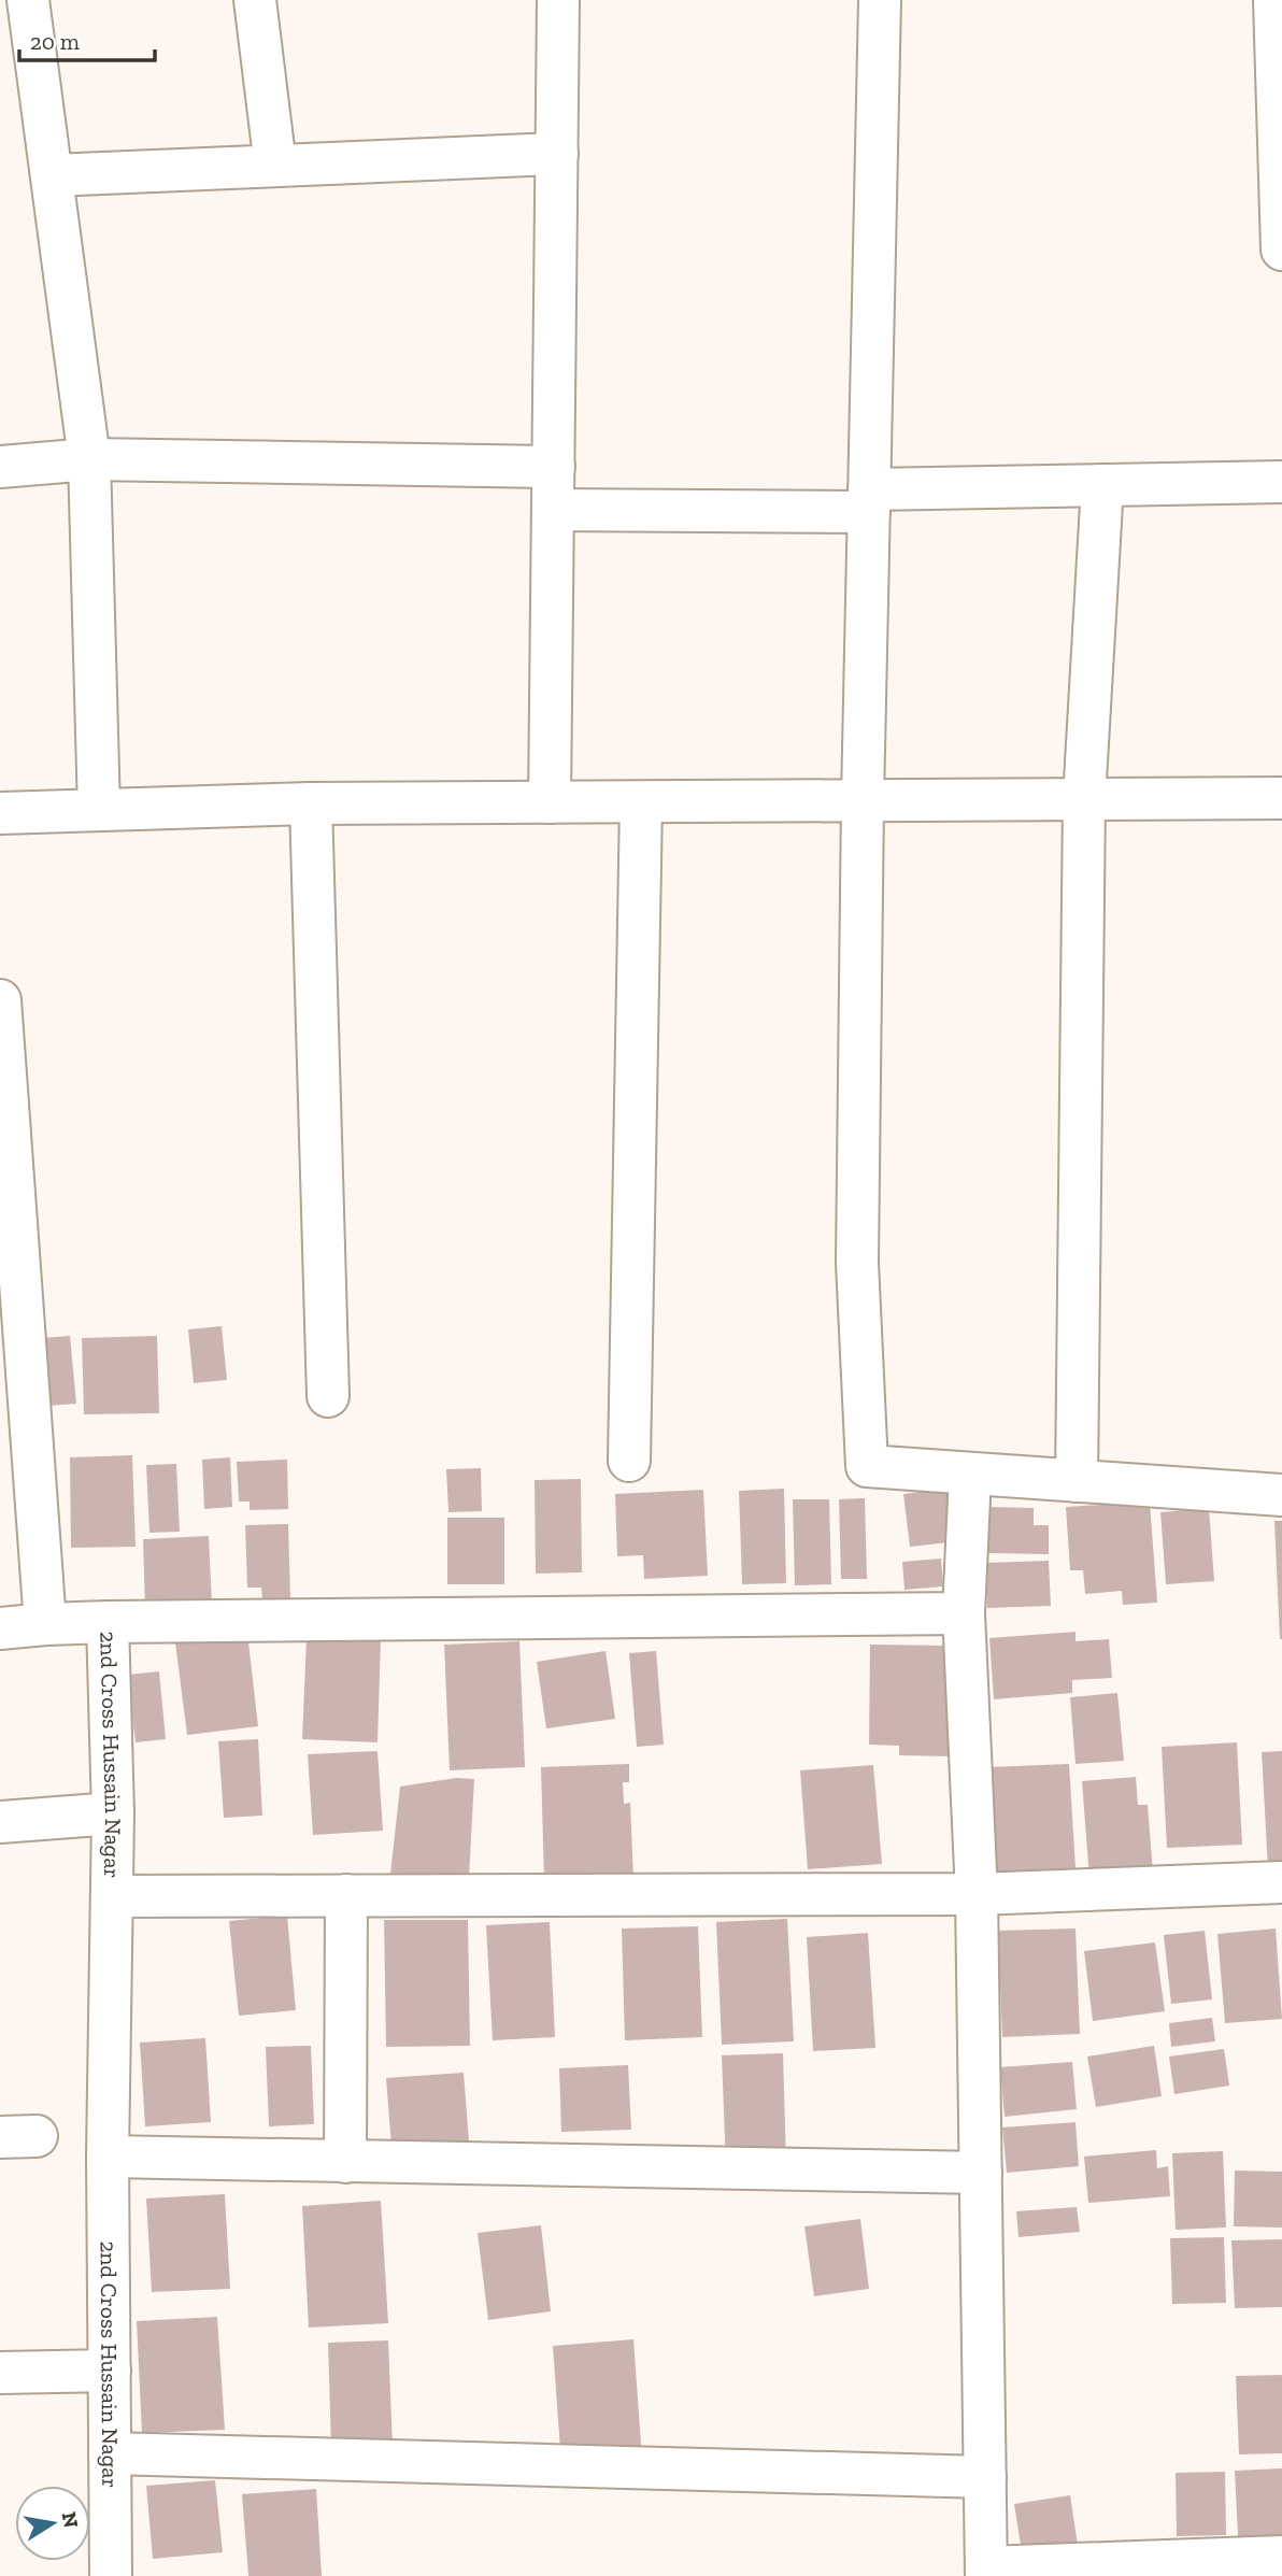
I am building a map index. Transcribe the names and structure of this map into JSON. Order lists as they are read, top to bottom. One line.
{"streets":{"street":["2nd Cross Hussain Nagar"]},"scale_bar":"20 m","north":"right"}
